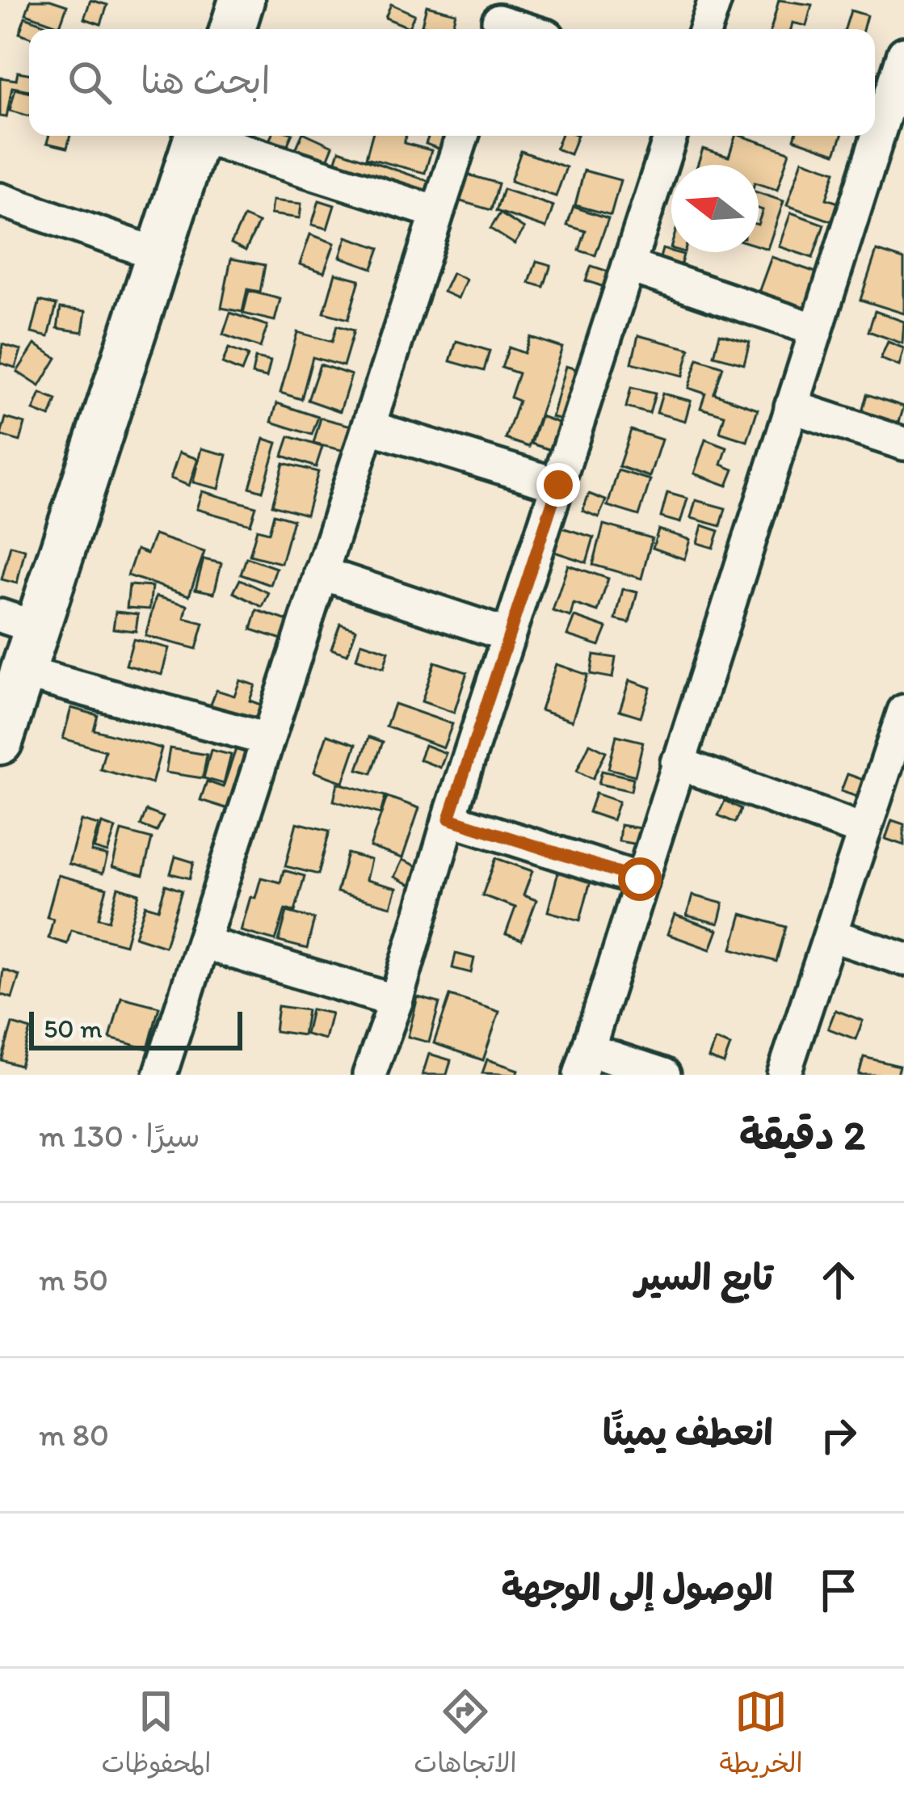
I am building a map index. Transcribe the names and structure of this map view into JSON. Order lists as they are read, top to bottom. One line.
{"scale_bar":"50 m","north":"left","page":{"search":"ابحث هنا","scale":"50 m","heading":["2 دقيقة","سيرًا · 130 m"],"list":[["تابع السير","50 m"],["انعطف يمينًا","80 m"],"الوصول إلى الوجهة"],"nav":["الخريطة","الاتجاهات","المحفوظات"]}}
